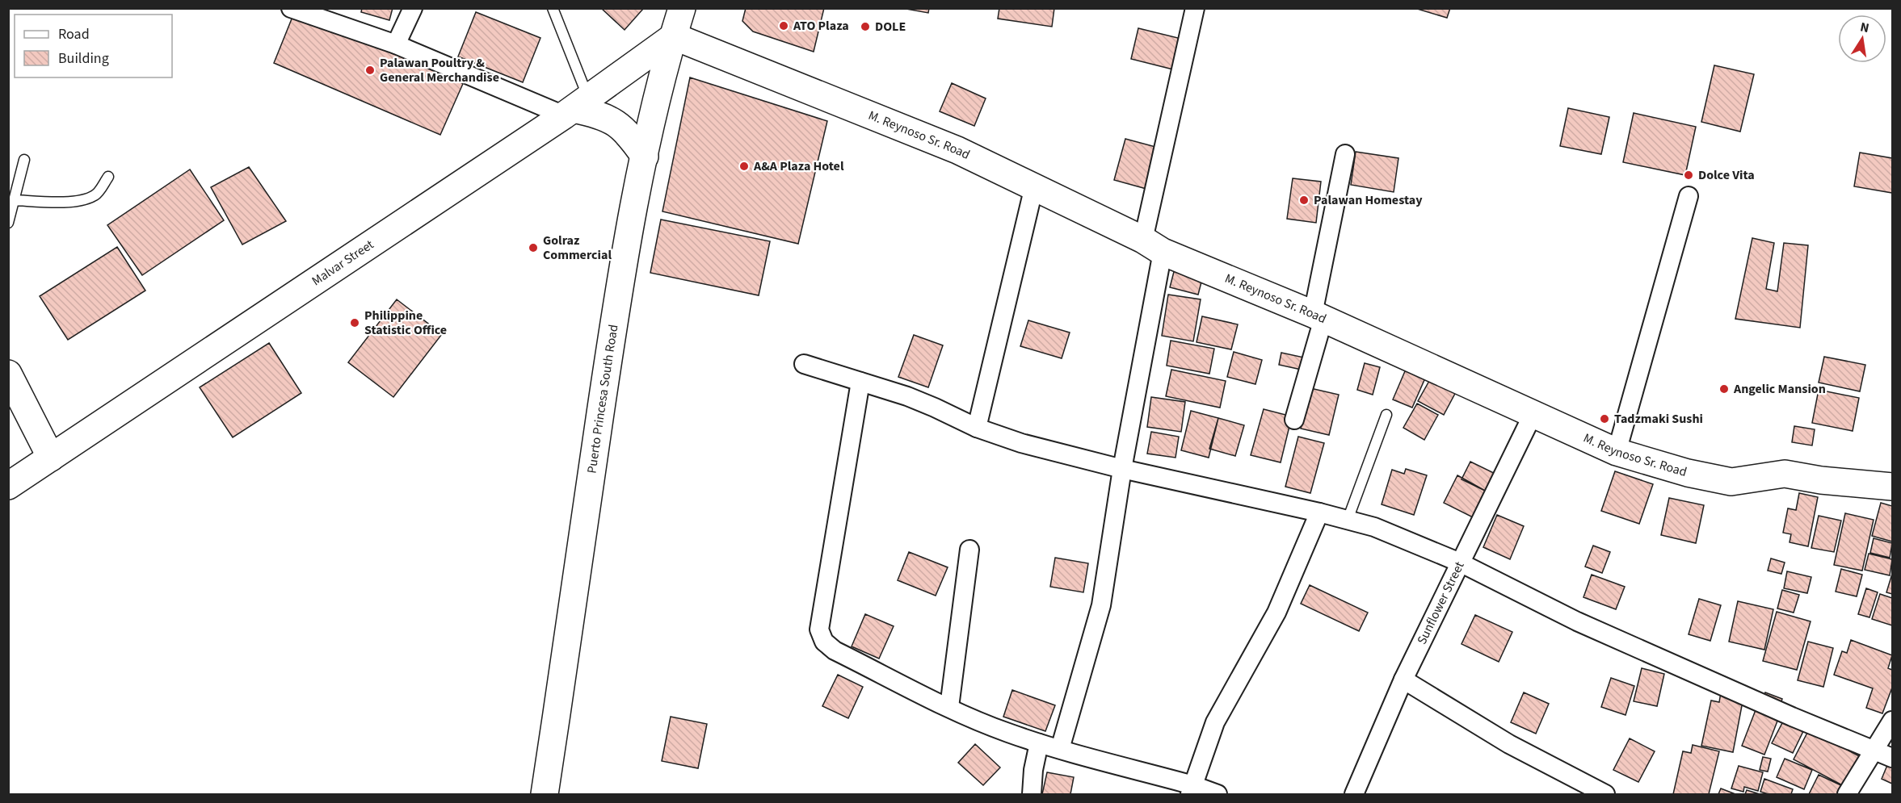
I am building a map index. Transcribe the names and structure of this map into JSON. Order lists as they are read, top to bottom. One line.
{"streets":{"main road":["M. Reynoso Sr. Road","Malvar Street","Puerto Princesa South Road"],"street":["Sunflower Street"]},"crossings":[["M. Reynoso Sr. Road","Malvar Street"],["M. Reynoso Sr. Road","Puerto Princesa South Road"],["M. Reynoso Sr. Road","Sunflower Street"],["Malvar Street","Puerto Princesa South Road"]],"places":["ATO Plaza","DOLE","Palawan Poultry & General Merchandise","A&A Plaza Hotel","Dolce Vita","Palawan Homestay","Golraz Commercial","Philippine Statistic Office","Angelic Mansion","Tadzmaki Sushi"],"legend":["Road","Building"],"north":"top"}
